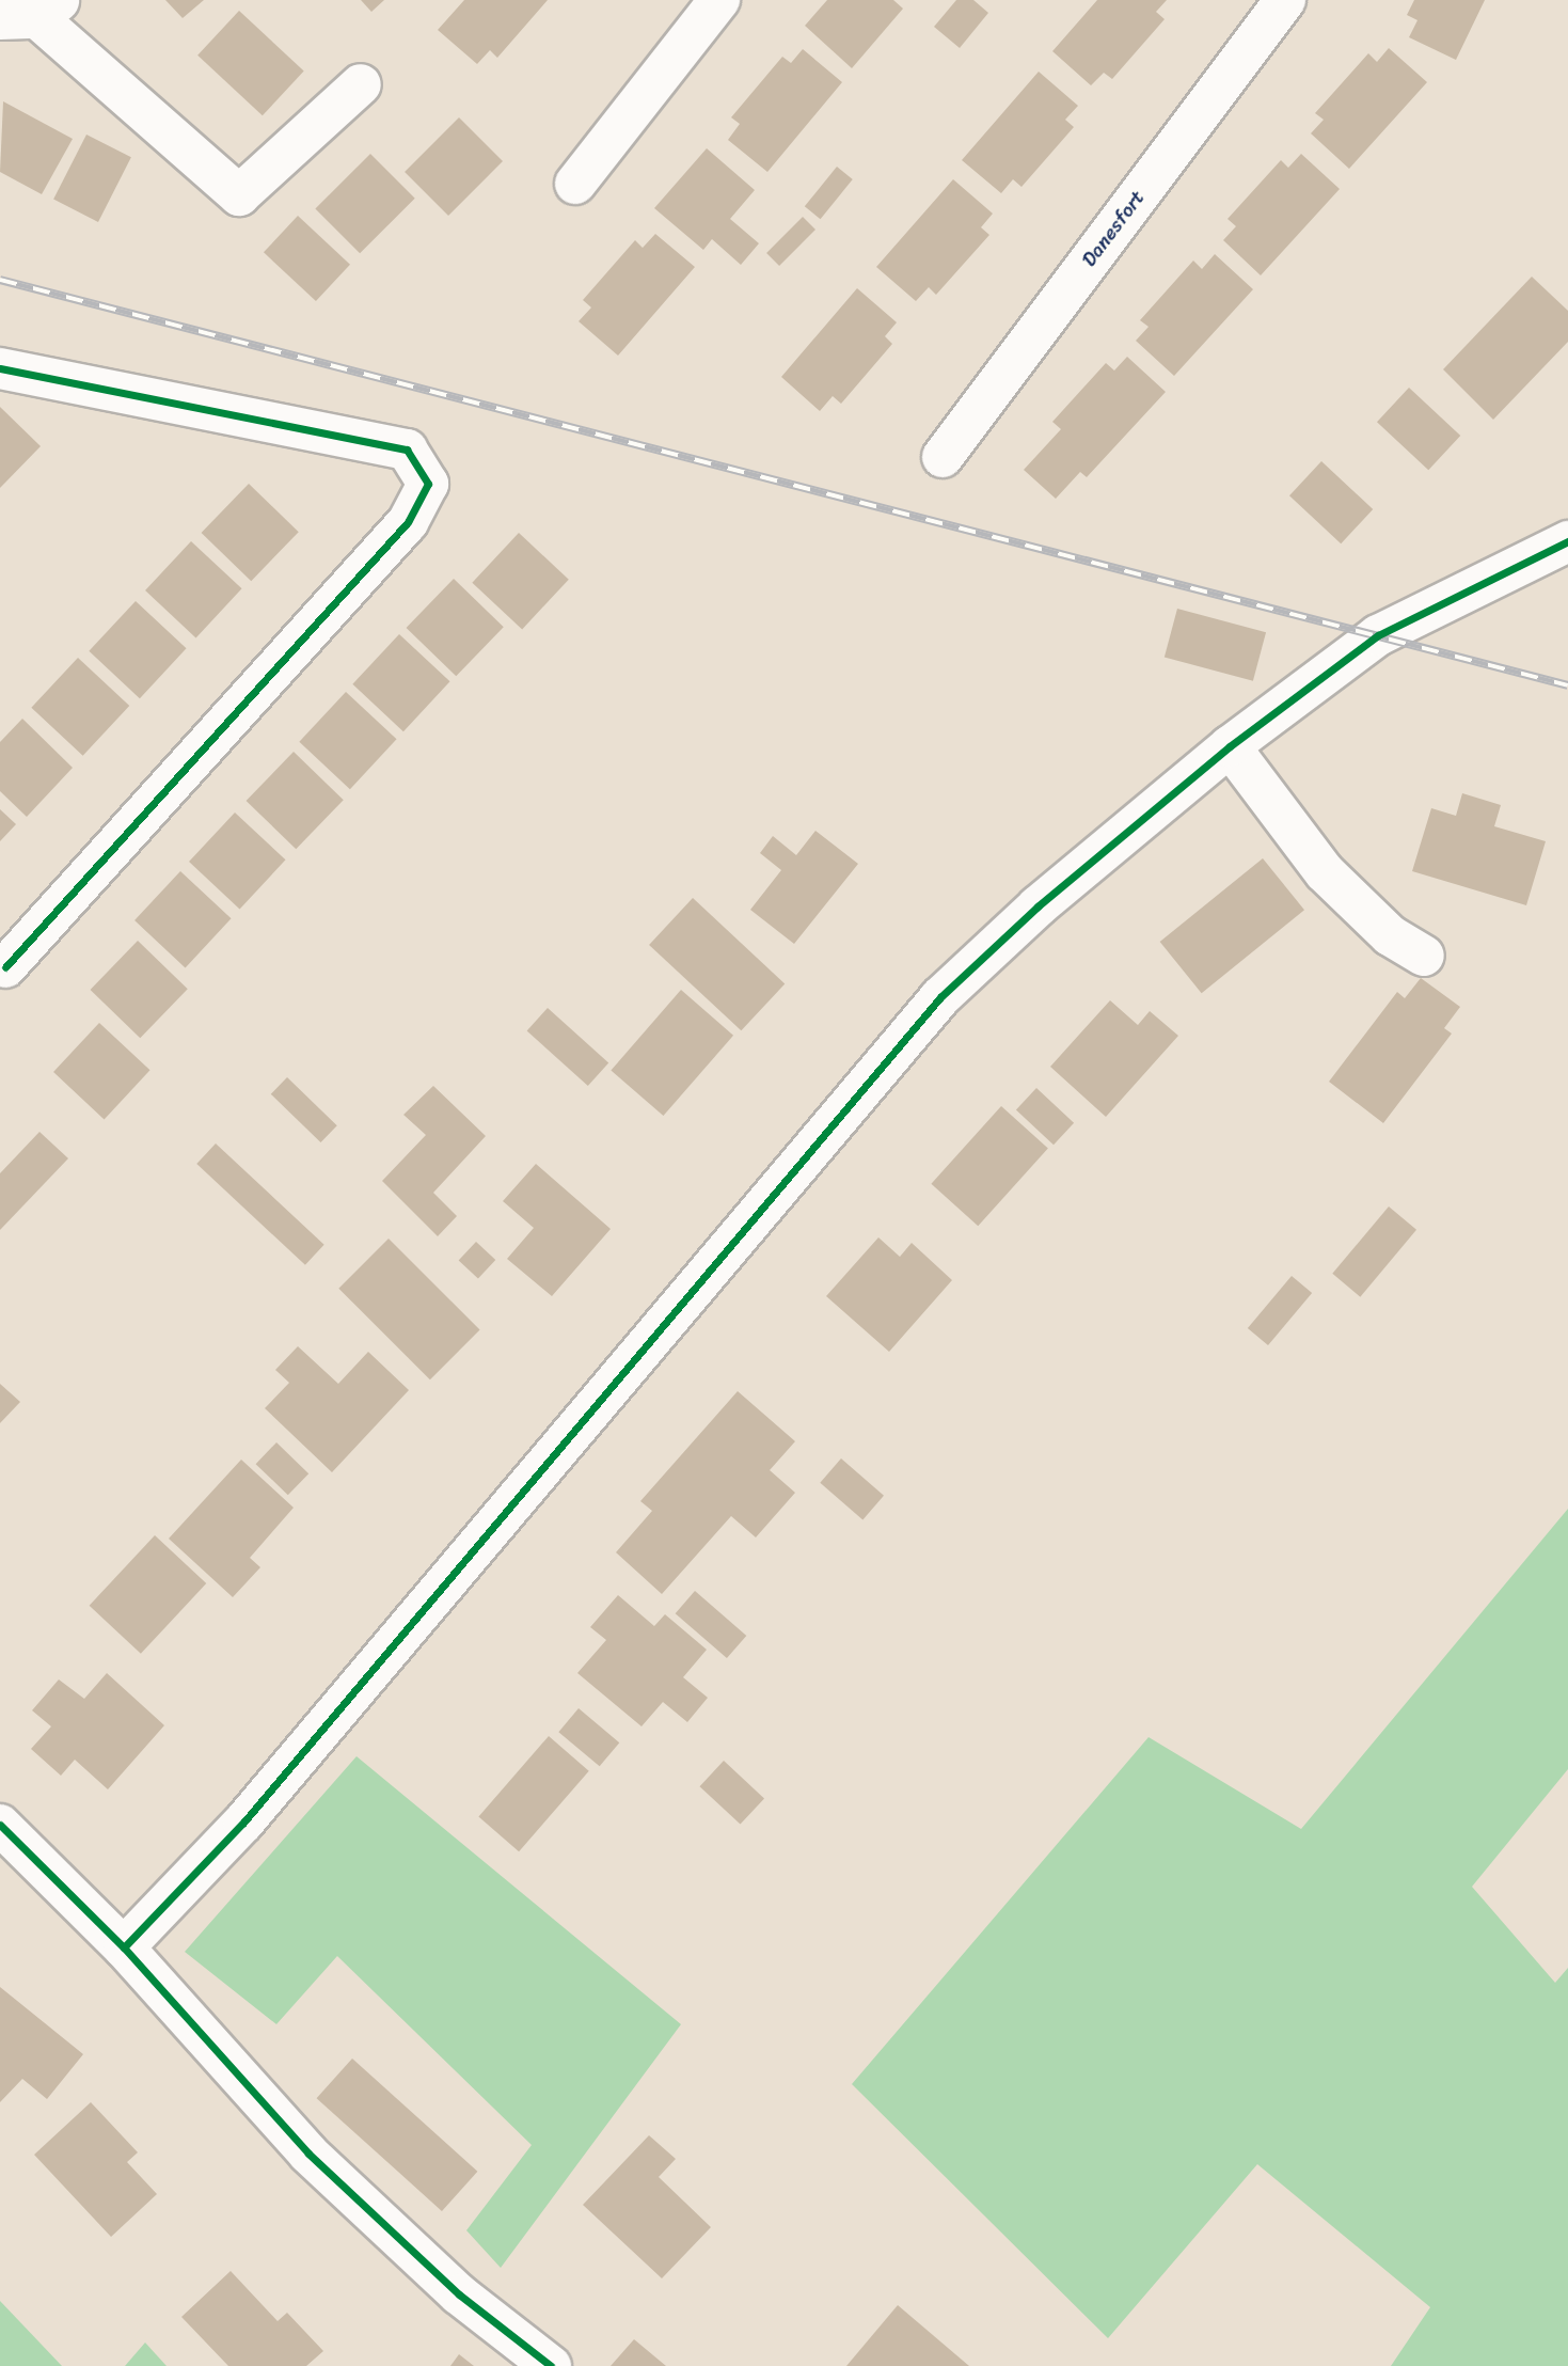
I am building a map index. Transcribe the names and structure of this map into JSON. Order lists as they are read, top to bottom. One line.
{"streets":{"street":["Danesfort"]}}
